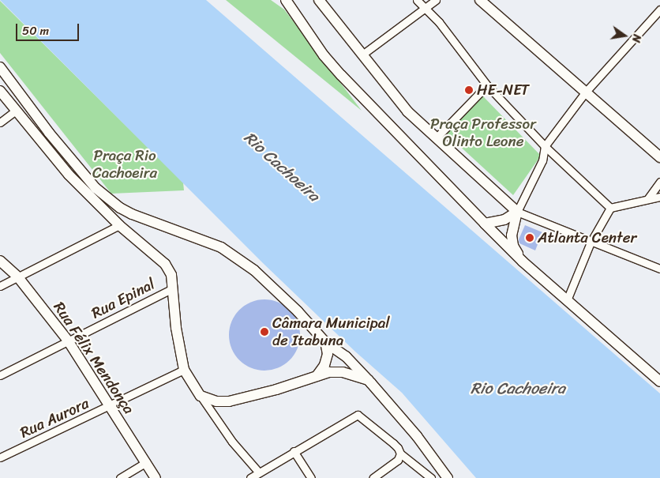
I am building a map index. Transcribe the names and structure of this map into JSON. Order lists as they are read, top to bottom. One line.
{"streets":{"main road":["Rua Félix Mendonça"],"street":["Rua Epinal","Rua Aurora"]},"crossings":[["Rua Epinal","Rua Félix Mendonça"],["Rua Félix Mendonça","Rua Aurora"]],"water":["Rio Cachoeira"],"parks":["Praça Professor Olinto Leone","Praça Rio Cachoeira"],"places":["HE-NET","Atlanta Center","Câmara Municipal de Itabuna"],"scale_bar":"50 m","north":"right"}
